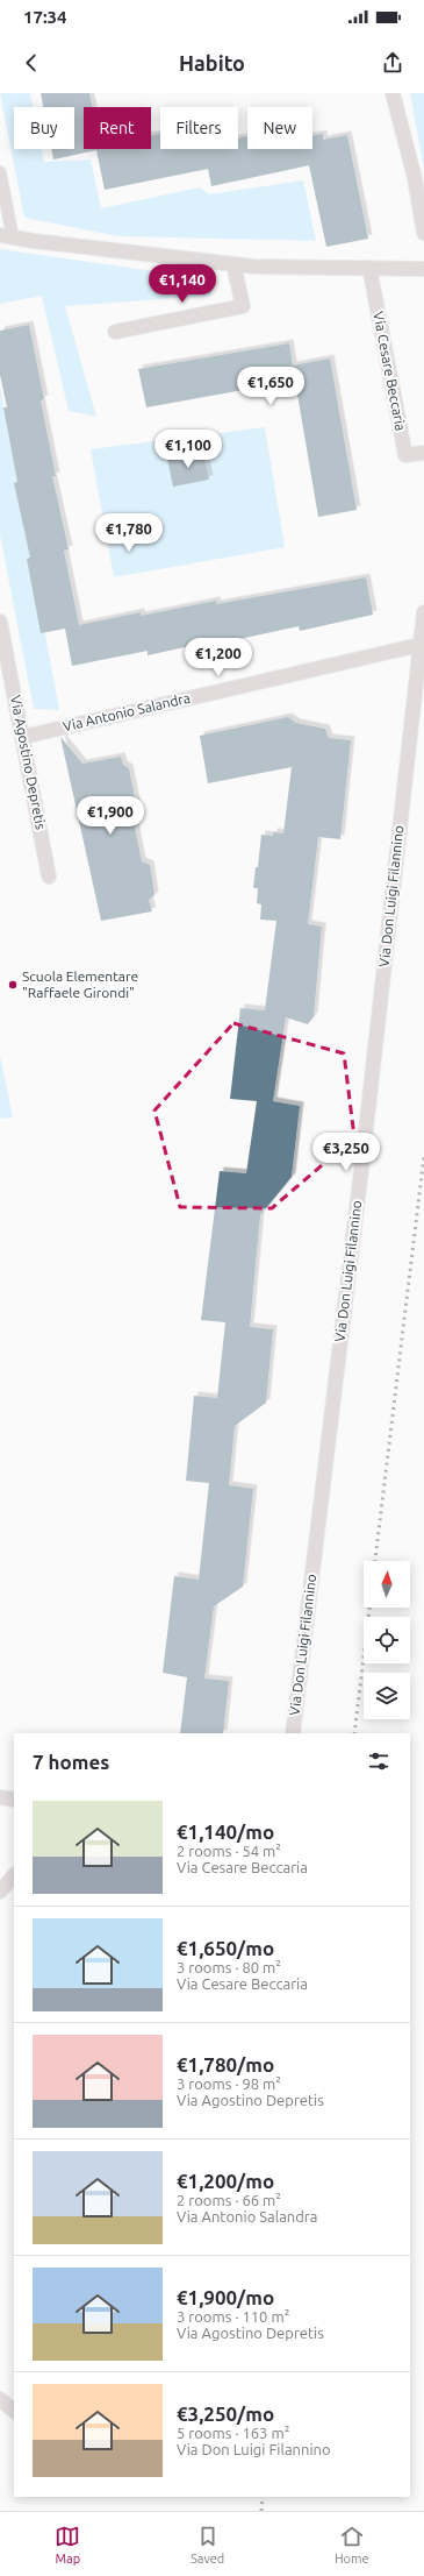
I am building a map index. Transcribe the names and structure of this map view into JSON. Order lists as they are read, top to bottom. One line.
{"streets":{"street":["Via Cesare Beccaria","Via Antonio Salandra","Via Agostino Depretis","Via Don Luigi Filannino"]},"crossings":[["Via Antonio Salandra","Via Agostino Depretis"],["Via Antonio Salandra","Via Don Luigi Filannino"]],"places":["Scuola Elementare \"Raffaele Girondi\""],"north":"top","page":{"status":"17:34","header":"Habito","chip":["Buy","Rent","Filters","New"],"price":["€1,140","€1,650","€1,100","€1,780","€1,200","€1,900","€3,250"],"heading":"7 homes","list":[{"name":"€1,140/mo","note":"2 rooms · 54 m² · Via Cesare Beccaria"},{"name":"€1,650/mo","note":"3 rooms · 80 m² · Via Cesare Beccaria"},{"name":"€1,780/mo","note":"3 rooms · 98 m² · Via Agostino Depretis"},{"name":"€1,200/mo","note":"2 rooms · 66 m² · Via Antonio Salandra"},{"name":"€1,900/mo","note":"3 rooms · 110 m² · Via Agostino Depretis"},{"name":"€3,250/mo","note":"5 rooms · 163 m² · Via Don Luigi Filannino"}],"tabs":["Map","Saved","Home"]}}
